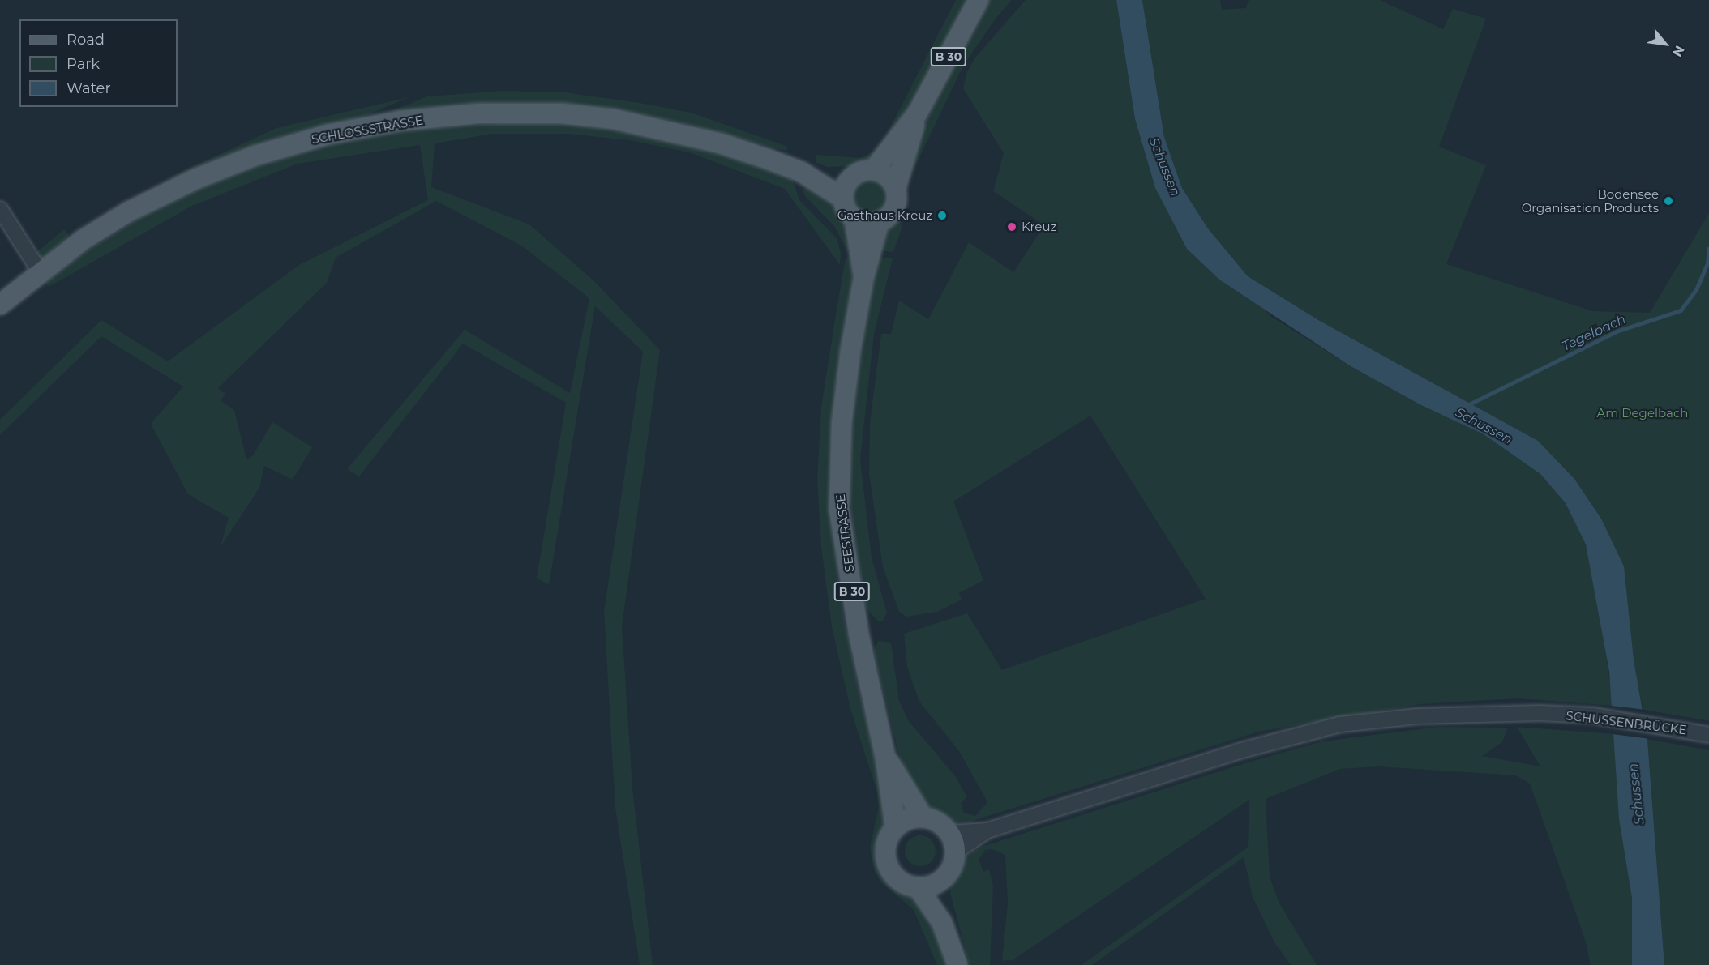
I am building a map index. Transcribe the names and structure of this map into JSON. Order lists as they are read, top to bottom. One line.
{"streets":{"main road":["B 30","SCHLOSSSTRASSE","SEESTRASSE"],"street":["SCHUSSENBRÜCKE"]},"crossings":[["B 30","SCHLOSSSTRASSE"],["B 30","SEESTRASSE"],["SCHLOSSSTRASSE","SEESTRASSE"]],"water":["Schussen","Tegelbach"],"parks":["Am Degelbach"],"places":["Bodensee Organisation Products","Gasthaus Kreuz","Kreuz"],"legend":["Road","Park","Water"],"north":"bottom right"}
